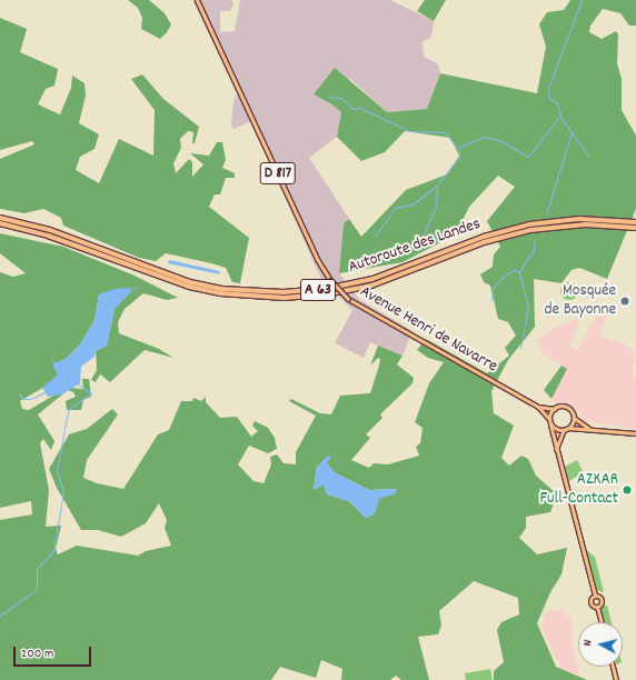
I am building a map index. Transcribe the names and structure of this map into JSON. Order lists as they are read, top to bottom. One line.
{"streets":{"highway":["Autoroute des Landes","A 63"],"main road":["D 817","Avenue Henri de Navarre"]},"places":["Mosquée de Bayonne","AZKAR Full-Contact"],"scale_bar":"200 m","north":"left"}
